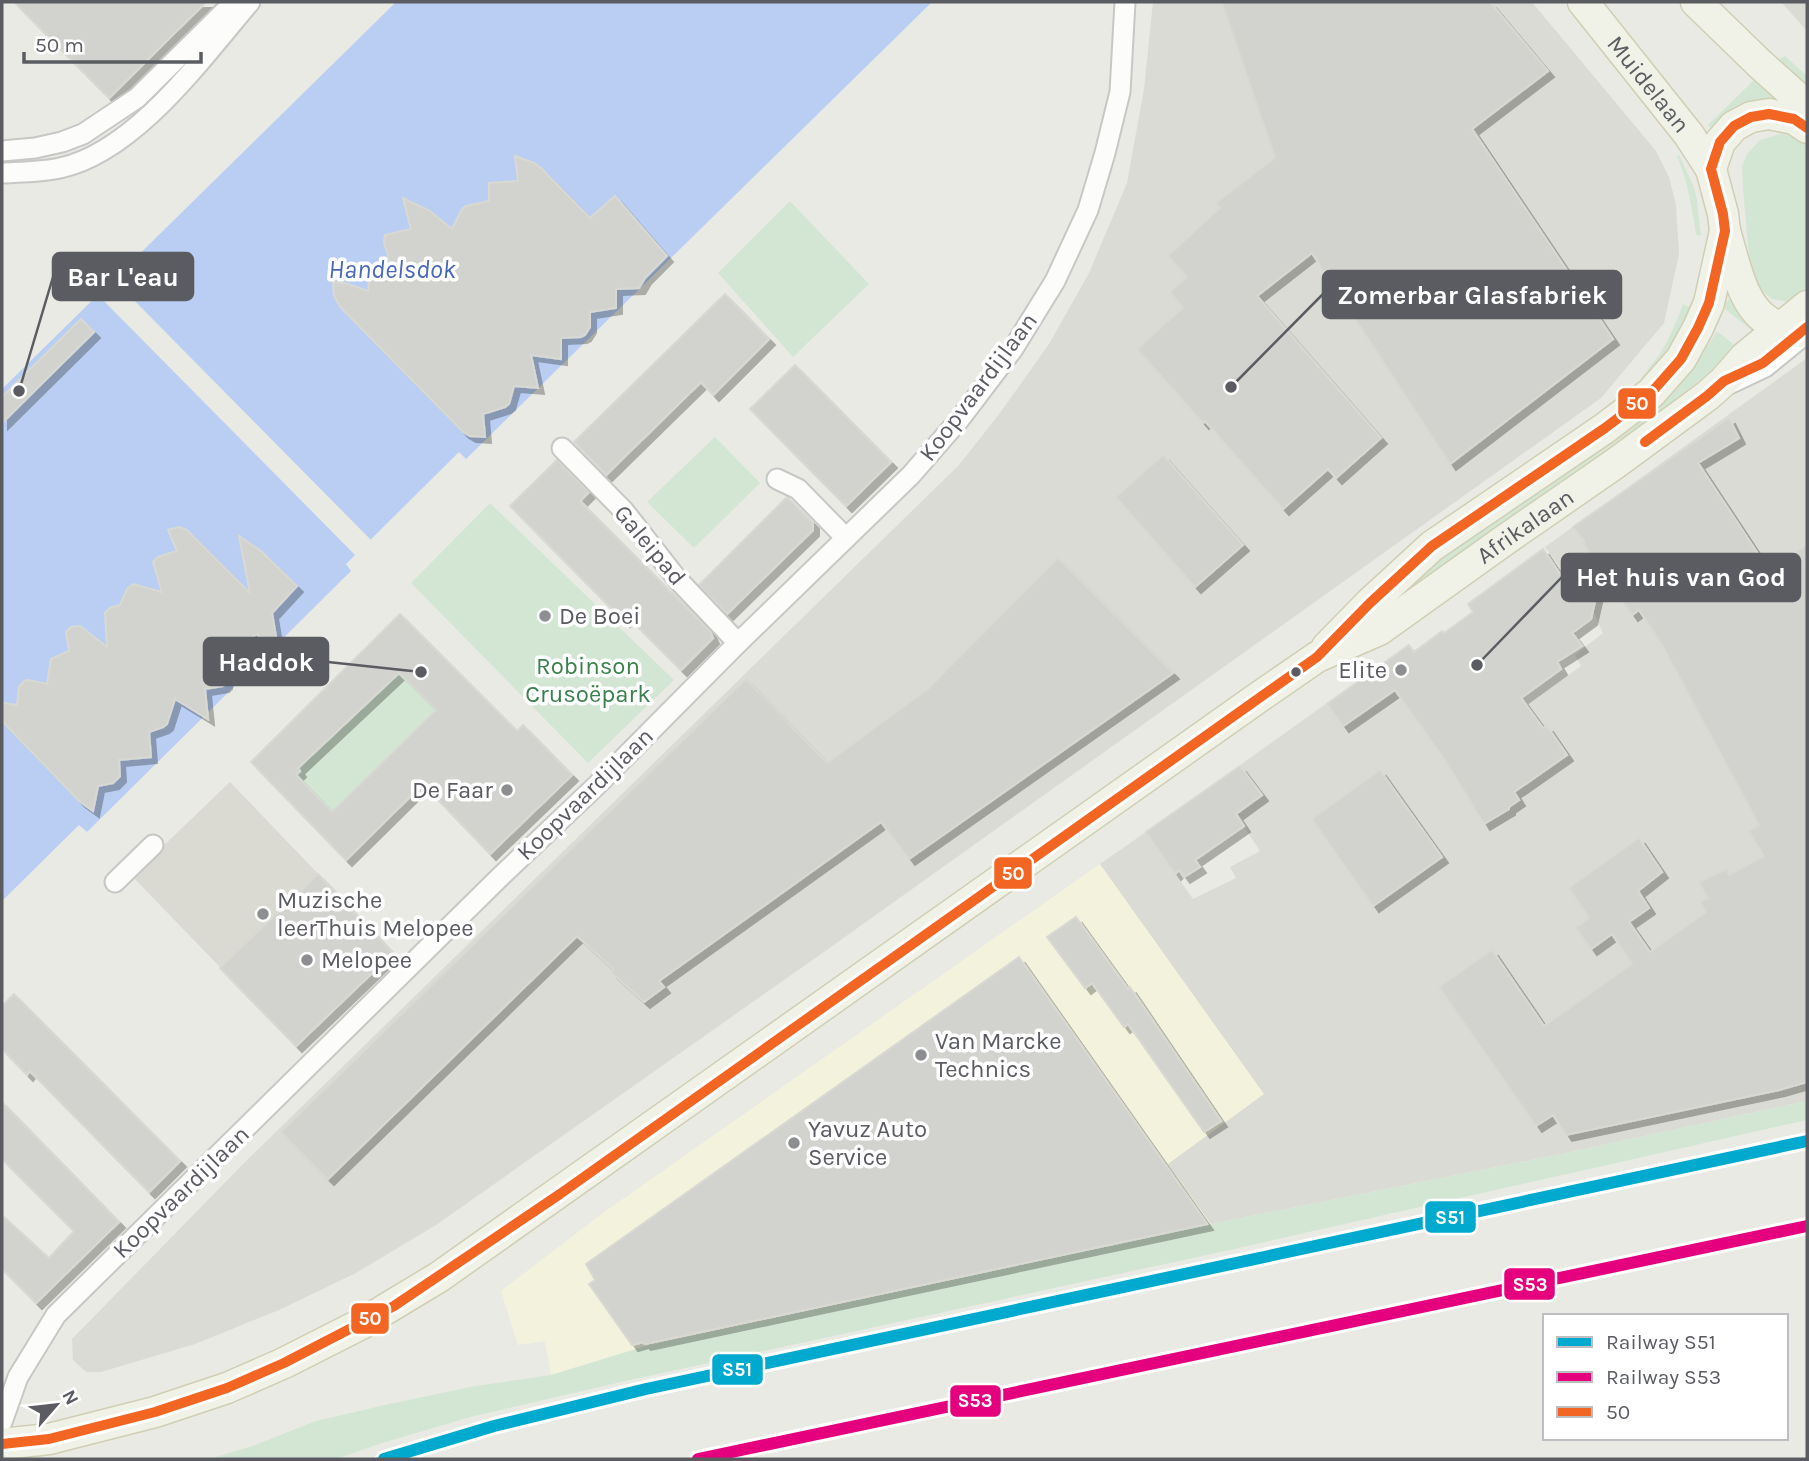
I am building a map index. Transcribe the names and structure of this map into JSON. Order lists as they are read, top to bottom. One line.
{"streets":{"main road":["Muidelaan","Afrikalaan"],"street":["Koopvaardijlaan","Galeipad"]},"crossings":[["Muidelaan","Afrikalaan"],["Koopvaardijlaan","Galeipad"]],"water":["Handelsdok"],"parks":["Robinson Crusoëpark"],"places":["Zomerbar Glasfabriek","Bar L'eau","De Boei","Het huis van God","Elite","Haddok","De Faar","Muzische leerThuis Melopee","Melopee","Van Marcke Technics","Yavuz Auto Service"],"lines":["transit line 50","rail line S51","rail line S53"],"legend":["Railway S51","Railway S53","50"],"scale_bar":"50 m","north":"top right"}
